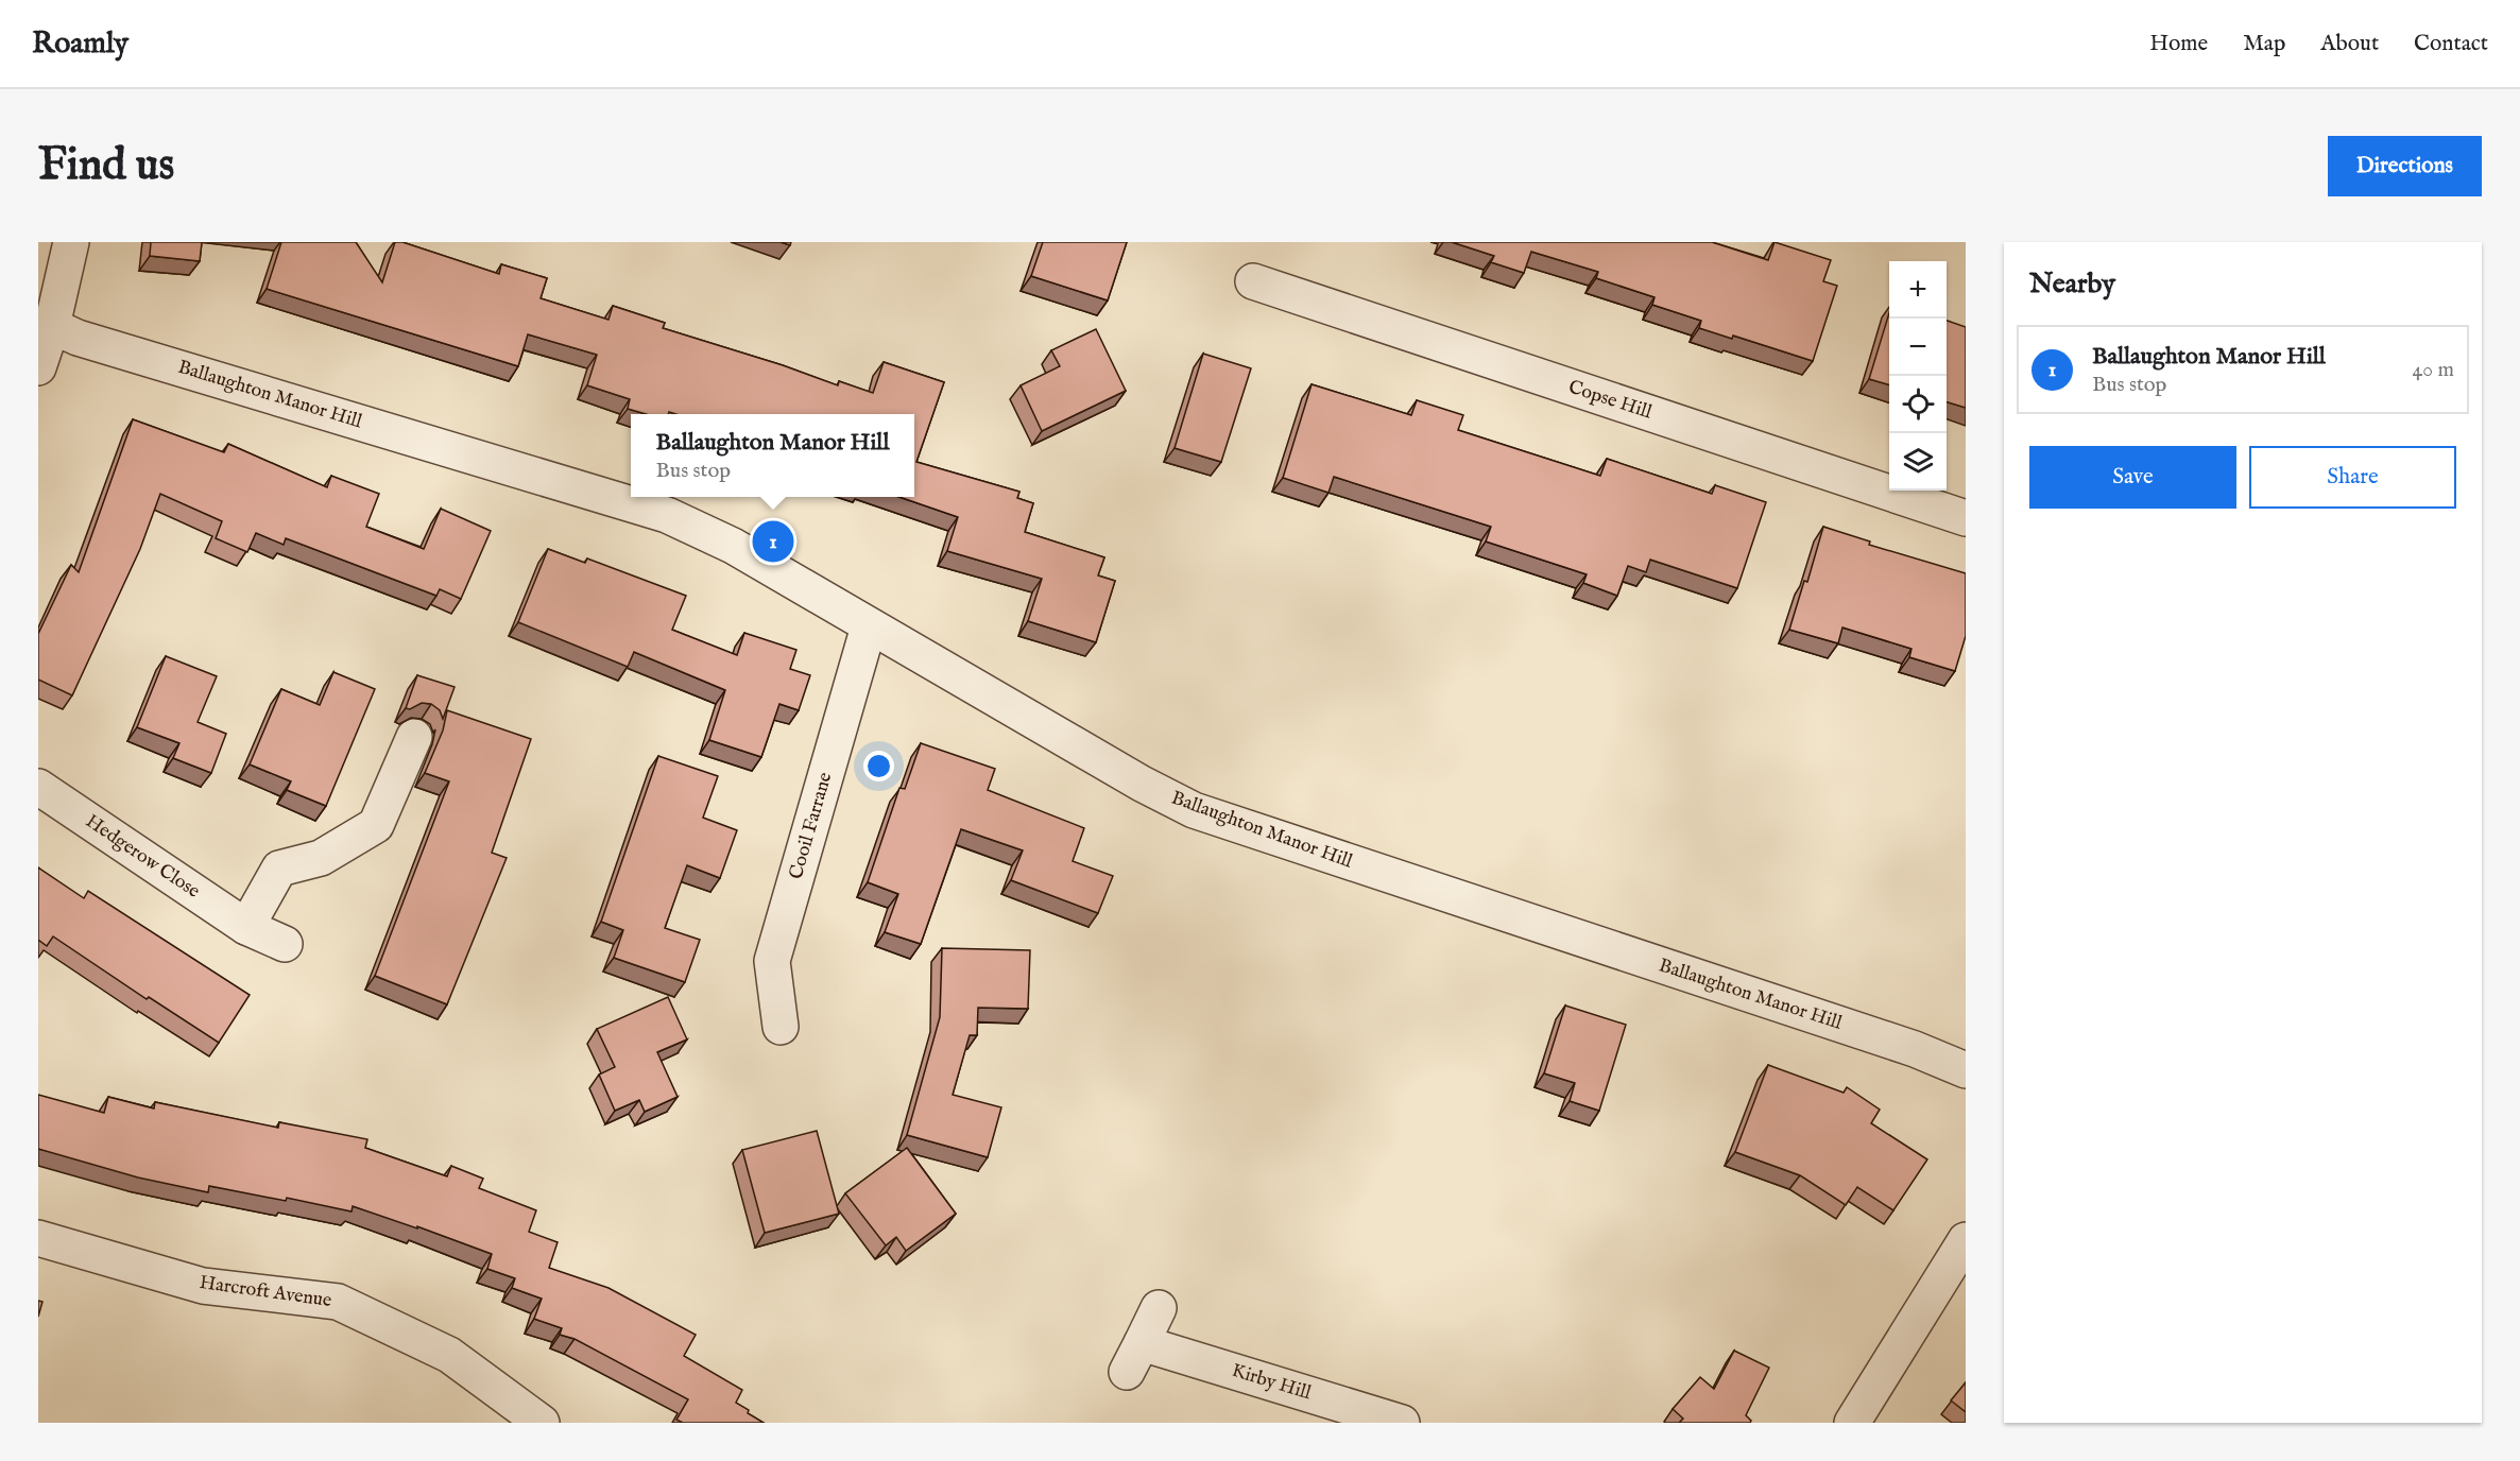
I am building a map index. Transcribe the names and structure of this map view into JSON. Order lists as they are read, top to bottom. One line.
{"streets":{"street":["Ballaughton Manor Hill","Copse Hill","Cooil Farrane","Hedgerow Close","Harcroft Avenue","Kirby Hill"]},"crossings":[["Ballaughton Manor Hill","Cooil Farrane"]],"page":{"header":"Roamly","nav":["Home","Map","About","Contact"],"buttons":["Directions",["Save","Share"]],"title":"Find us","heading":"Nearby","map_buttons":["+","−"],"list":[{"mark":"1","name":"Ballaughton Manor Hill","note":"Bus stop","value":"40 m"}],"popup":["Ballaughton Manor Hill","Bus stop"],"pins":"1"}}
